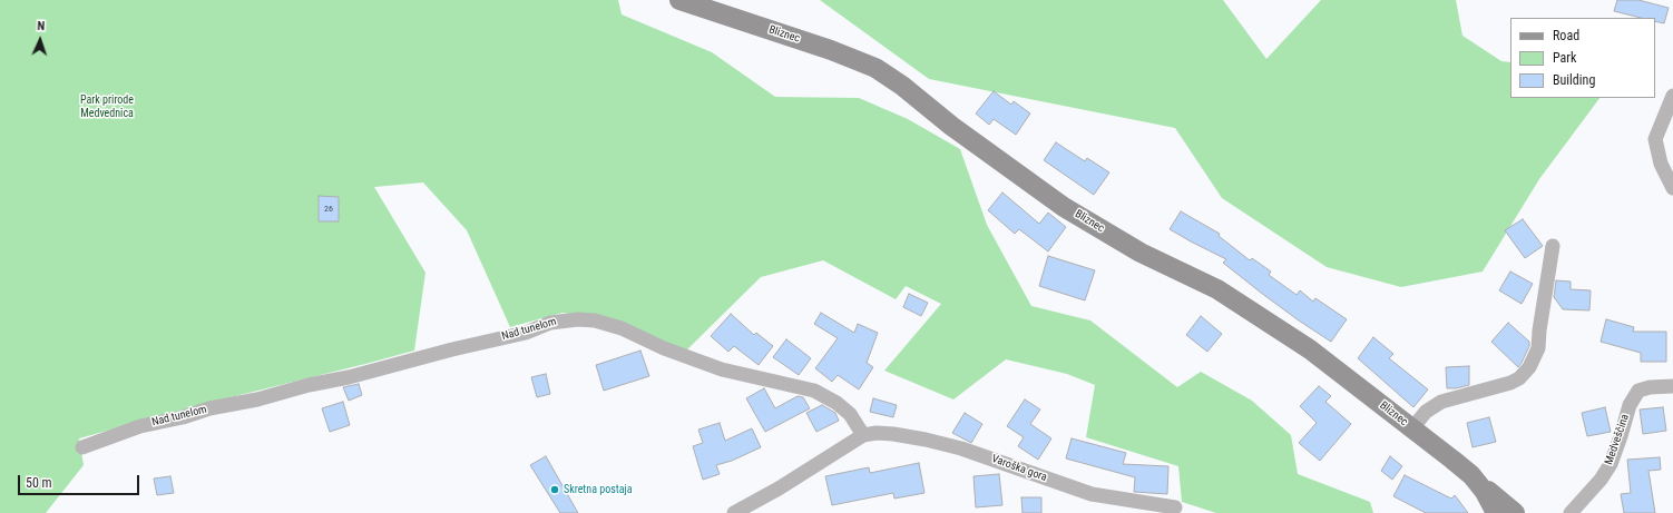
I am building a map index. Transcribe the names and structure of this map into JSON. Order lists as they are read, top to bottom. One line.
{"streets":{"main road":["Bliznec"],"street":["Nad tunelom","Medveščina","Varoška gora"]},"crossings":[["Nad tunelom","Varoška gora"]],"parks":["Park prirode Medvednica"],"places":["Skretna postaja"],"house_numbers":["26"],"legend":["Road","Park","Building"],"scale_bar":"50 m","north":"top"}
